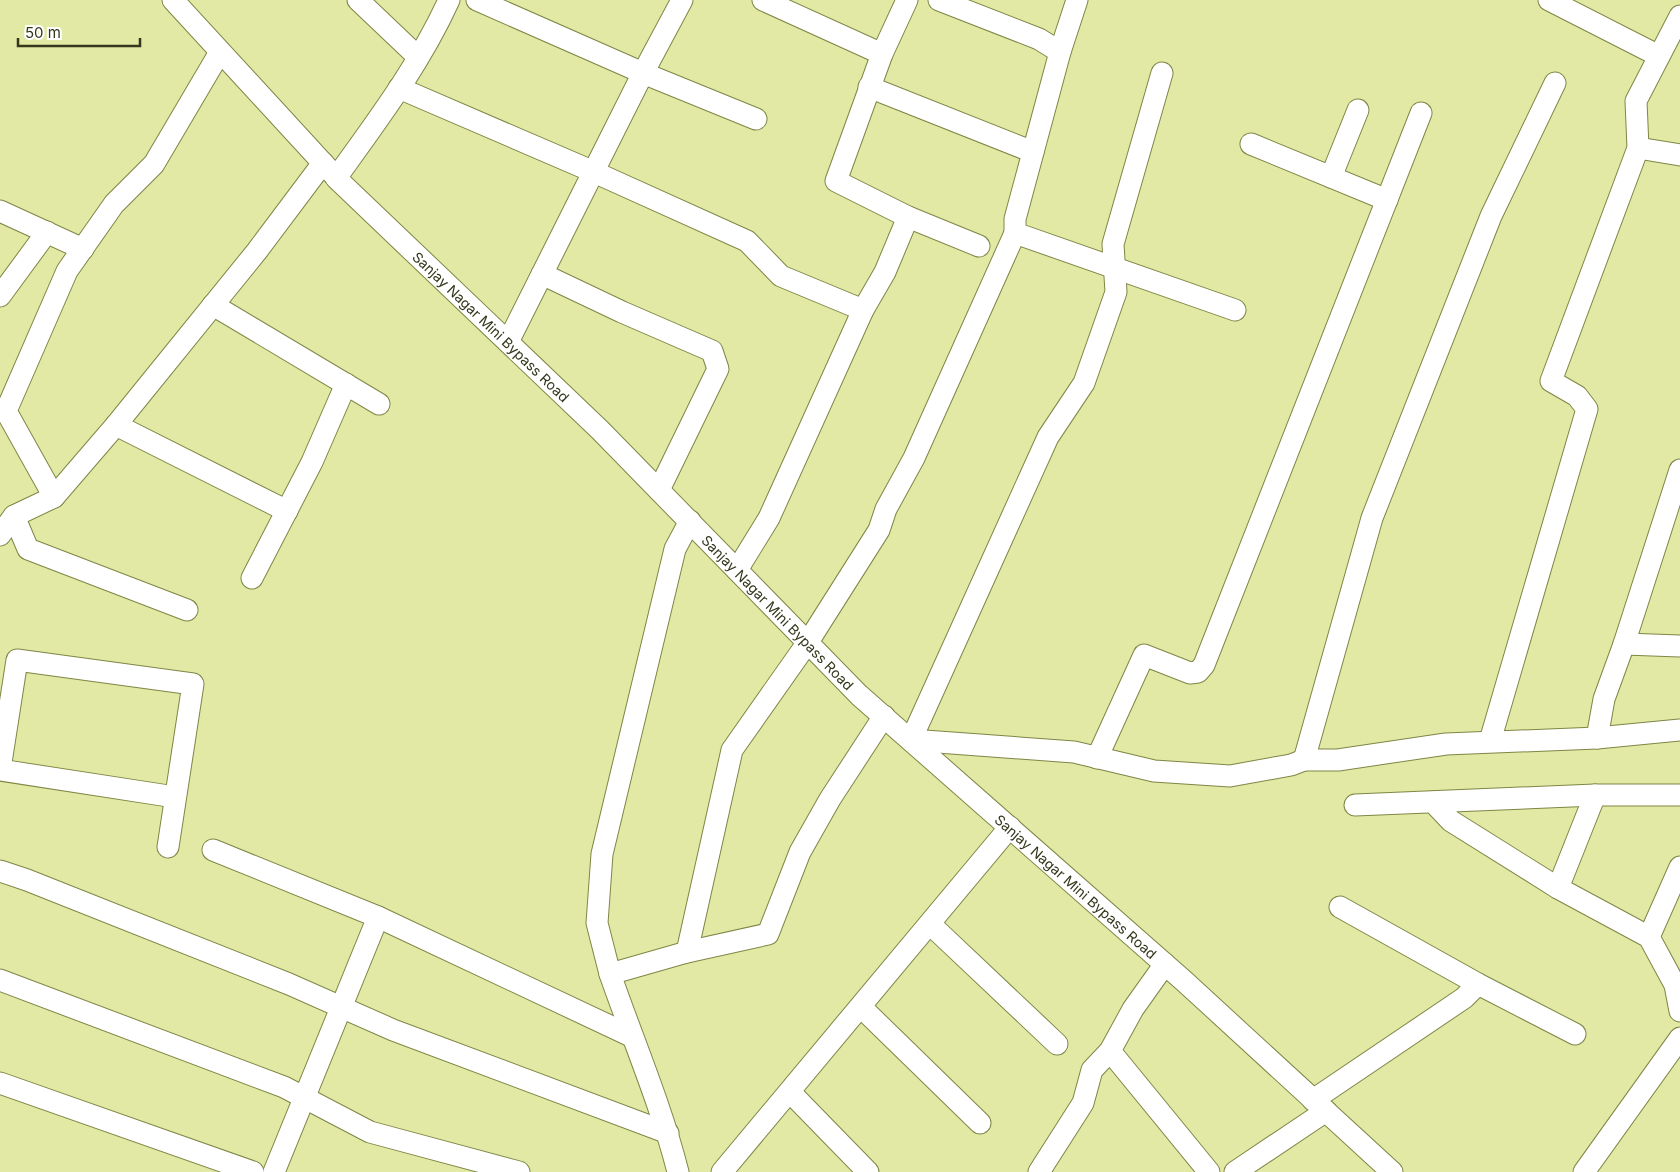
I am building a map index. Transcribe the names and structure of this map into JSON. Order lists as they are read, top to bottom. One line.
{"streets":{"street":["Sanjay Nagar Mini Bypass Road"]},"scale_bar":"50 m"}
